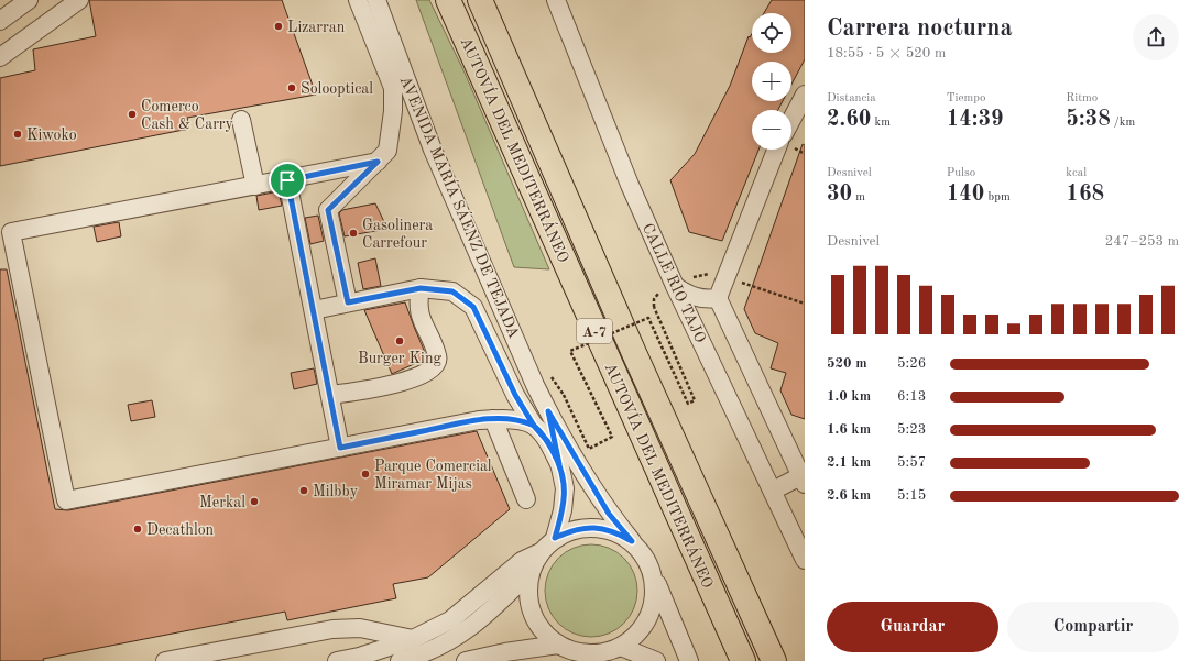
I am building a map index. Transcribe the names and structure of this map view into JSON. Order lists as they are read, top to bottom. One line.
{"streets":{"highway":["AUTOVÍA DEL MEDITERRÁNEO","A-7"],"street":["AVENIDA MARÍA SÁENZ DE TEJADA","CALLE RIO TAJO"]},"places":["Lizarran","Solooptical","Comerco Cash & Carry","Kiwoko","Gasolinera Carrefour","Burger King","Parque Comercial Miramar Mijas","Milbby","Merkal","Decathlon"],"page":{"heading":["Carrera nocturna","18:55 · 5 × 520 m"],"map_buttons":["+","−"],"stats":[["Distancia","2.60 km"],["Tiempo","14:39"],["Ritmo","5:38 /km"],["Desnivel","30 m"],["Pulso","140 bpm"],["kcal","168"]],"chart":["Desnivel","247–253 m"],"list":[{"name":"520 m","note":"5:26"},{"name":"1.0 km","note":"6:13"},{"name":"1.6 km","note":"5:23"},{"name":"2.1 km","note":"5:57"},{"name":"2.6 km","note":"5:15"}],"buttons":["Guardar","Compartir"]}}
